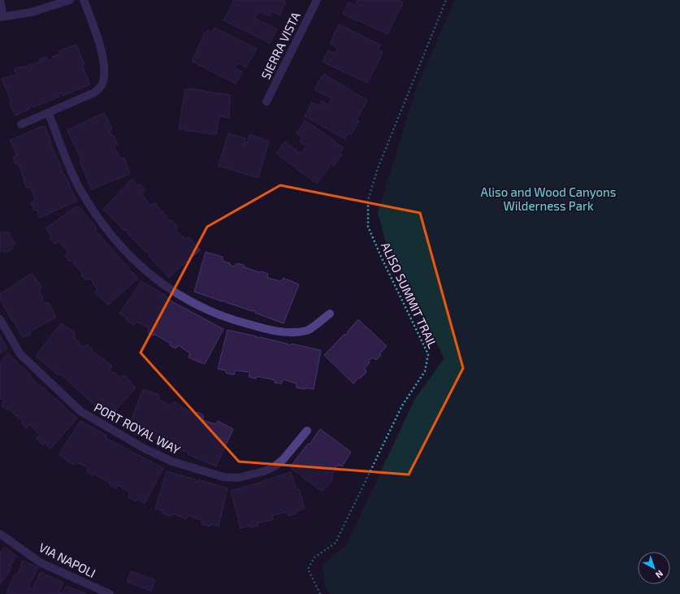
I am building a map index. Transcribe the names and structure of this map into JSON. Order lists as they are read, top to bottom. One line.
{"streets":{"street":["SIERRA VISTA","PORT ROYAL WAY","VIA NAPOLI"],"path":["ALISO SUMMIT TRAIL"]},"parks":["Aliso and Wood Canyons Wilderness Park"],"north":"bottom right"}
